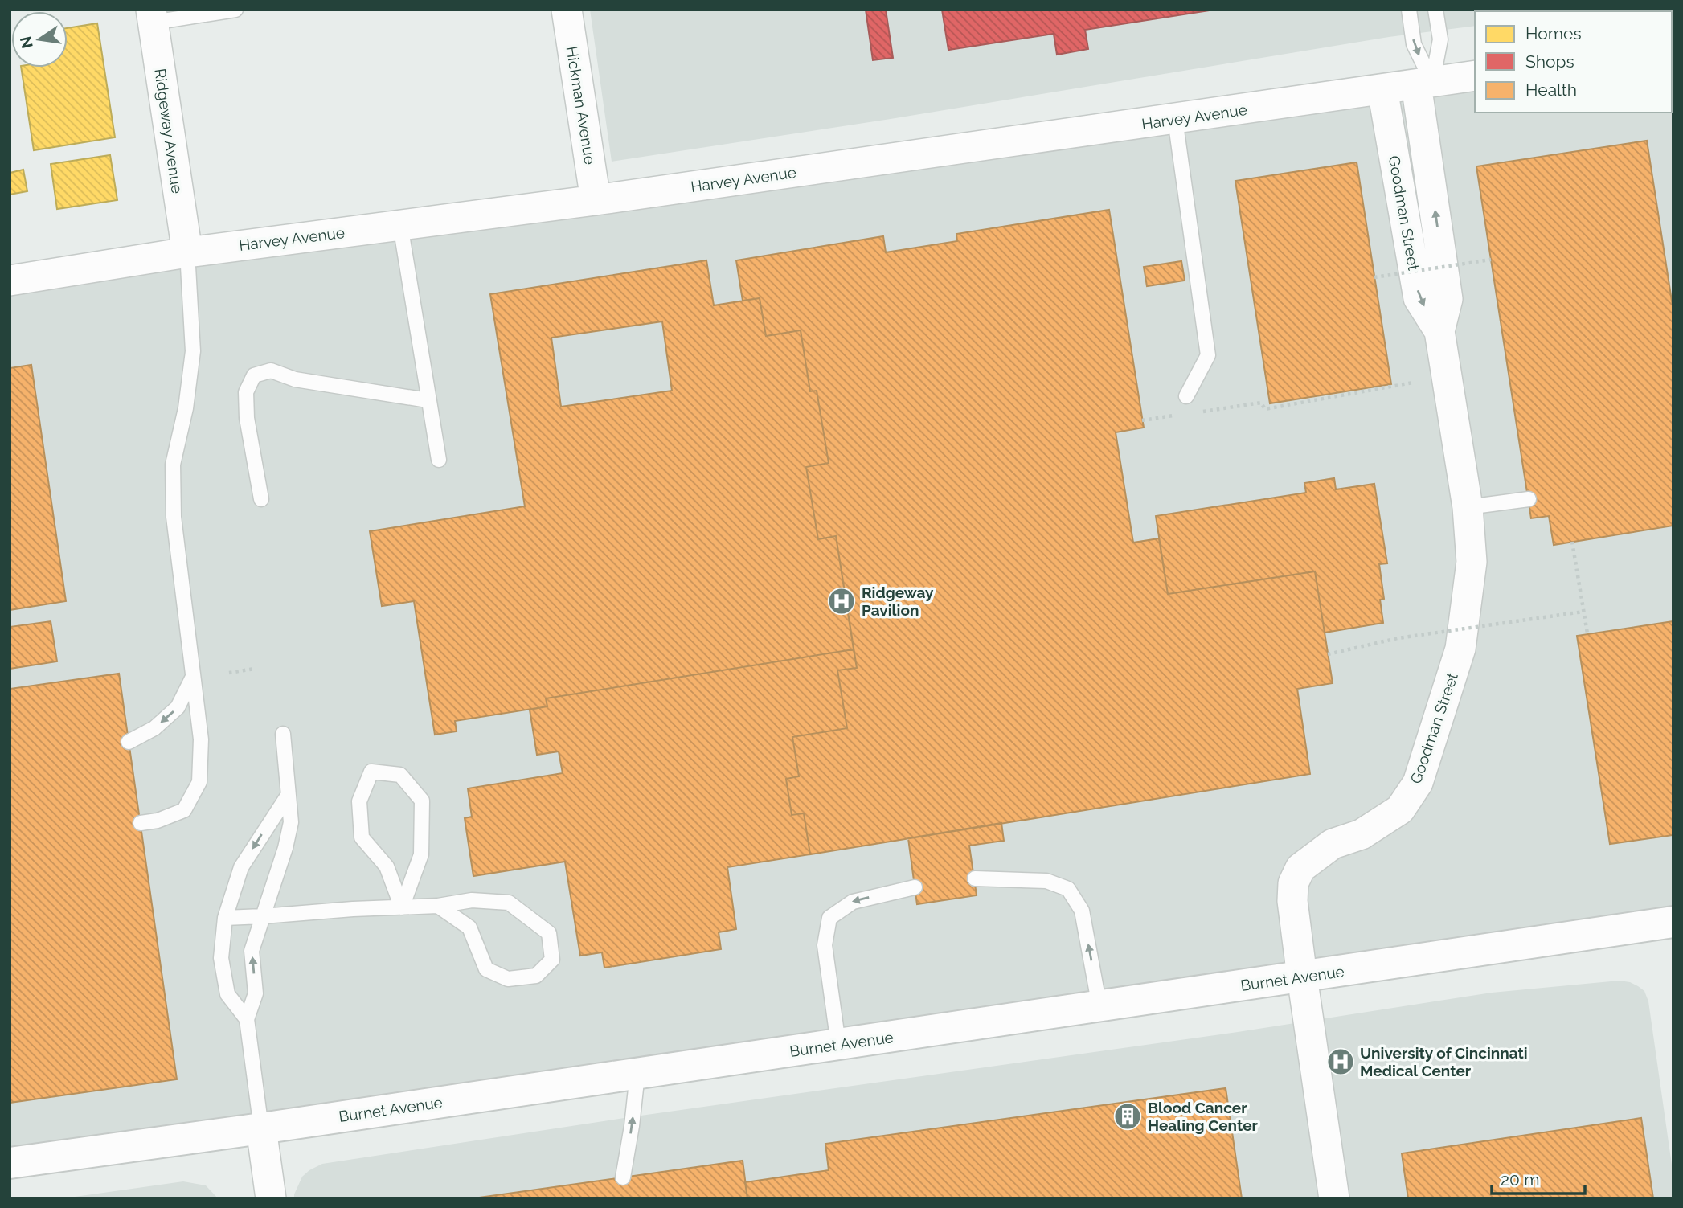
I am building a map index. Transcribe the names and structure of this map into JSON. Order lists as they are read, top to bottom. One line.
{"streets":{"street":["Hickman Avenue","Harvey Avenue","Ridgeway Avenue","Goodman Street","Burnet Avenue"]},"crossings":[["Hickman Avenue","Harvey Avenue"],["Harvey Avenue","Ridgeway Avenue"],["Harvey Avenue","Goodman Street"],["Goodman Street","Burnet Avenue"]],"places":{"hospital":["Ridgeway Pavilion","University of Cincinnati Medical Center"],"building":["Blood Cancer Healing Center"]},"legend":["Homes","Shops","Health"],"scale_bar":"20 m","north":"left"}
